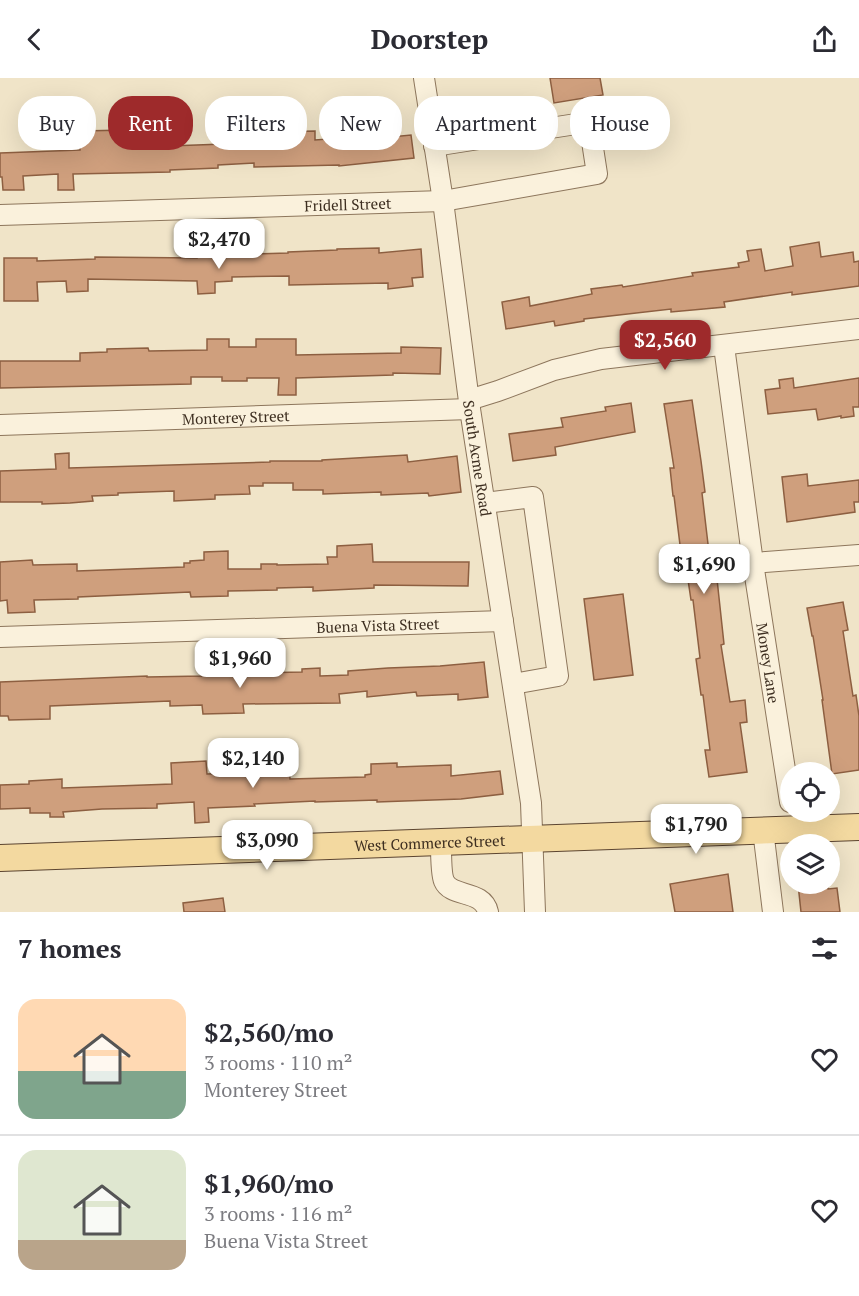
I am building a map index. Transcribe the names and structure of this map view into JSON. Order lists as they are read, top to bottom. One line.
{"streets":{"main road":["West Commerce Street"],"street":["Fridell Street","Monterey Street","South Acme Road","Buena Vista Street","Money Lane"]},"crossings":[["Fridell Street","South Acme Road"],["Monterey Street","South Acme Road"],["Monterey Street","Money Lane"],["South Acme Road","Buena Vista Street"],["South Acme Road","West Commerce Street"]],"page":{"header":"Doorstep","chip":["Buy","Rent","Filters","New","Apartment","House"],"price":["$2,470","$2,560","$1,690","$1,960","$2,140","$1,790","$3,090"],"heading":"7 homes","list":[{"name":"$2,560/mo","note":"3 rooms · 110 m² · Monterey Street"},{"name":"$1,960/mo","note":"3 rooms · 116 m² · Buena Vista Street"}]}}
